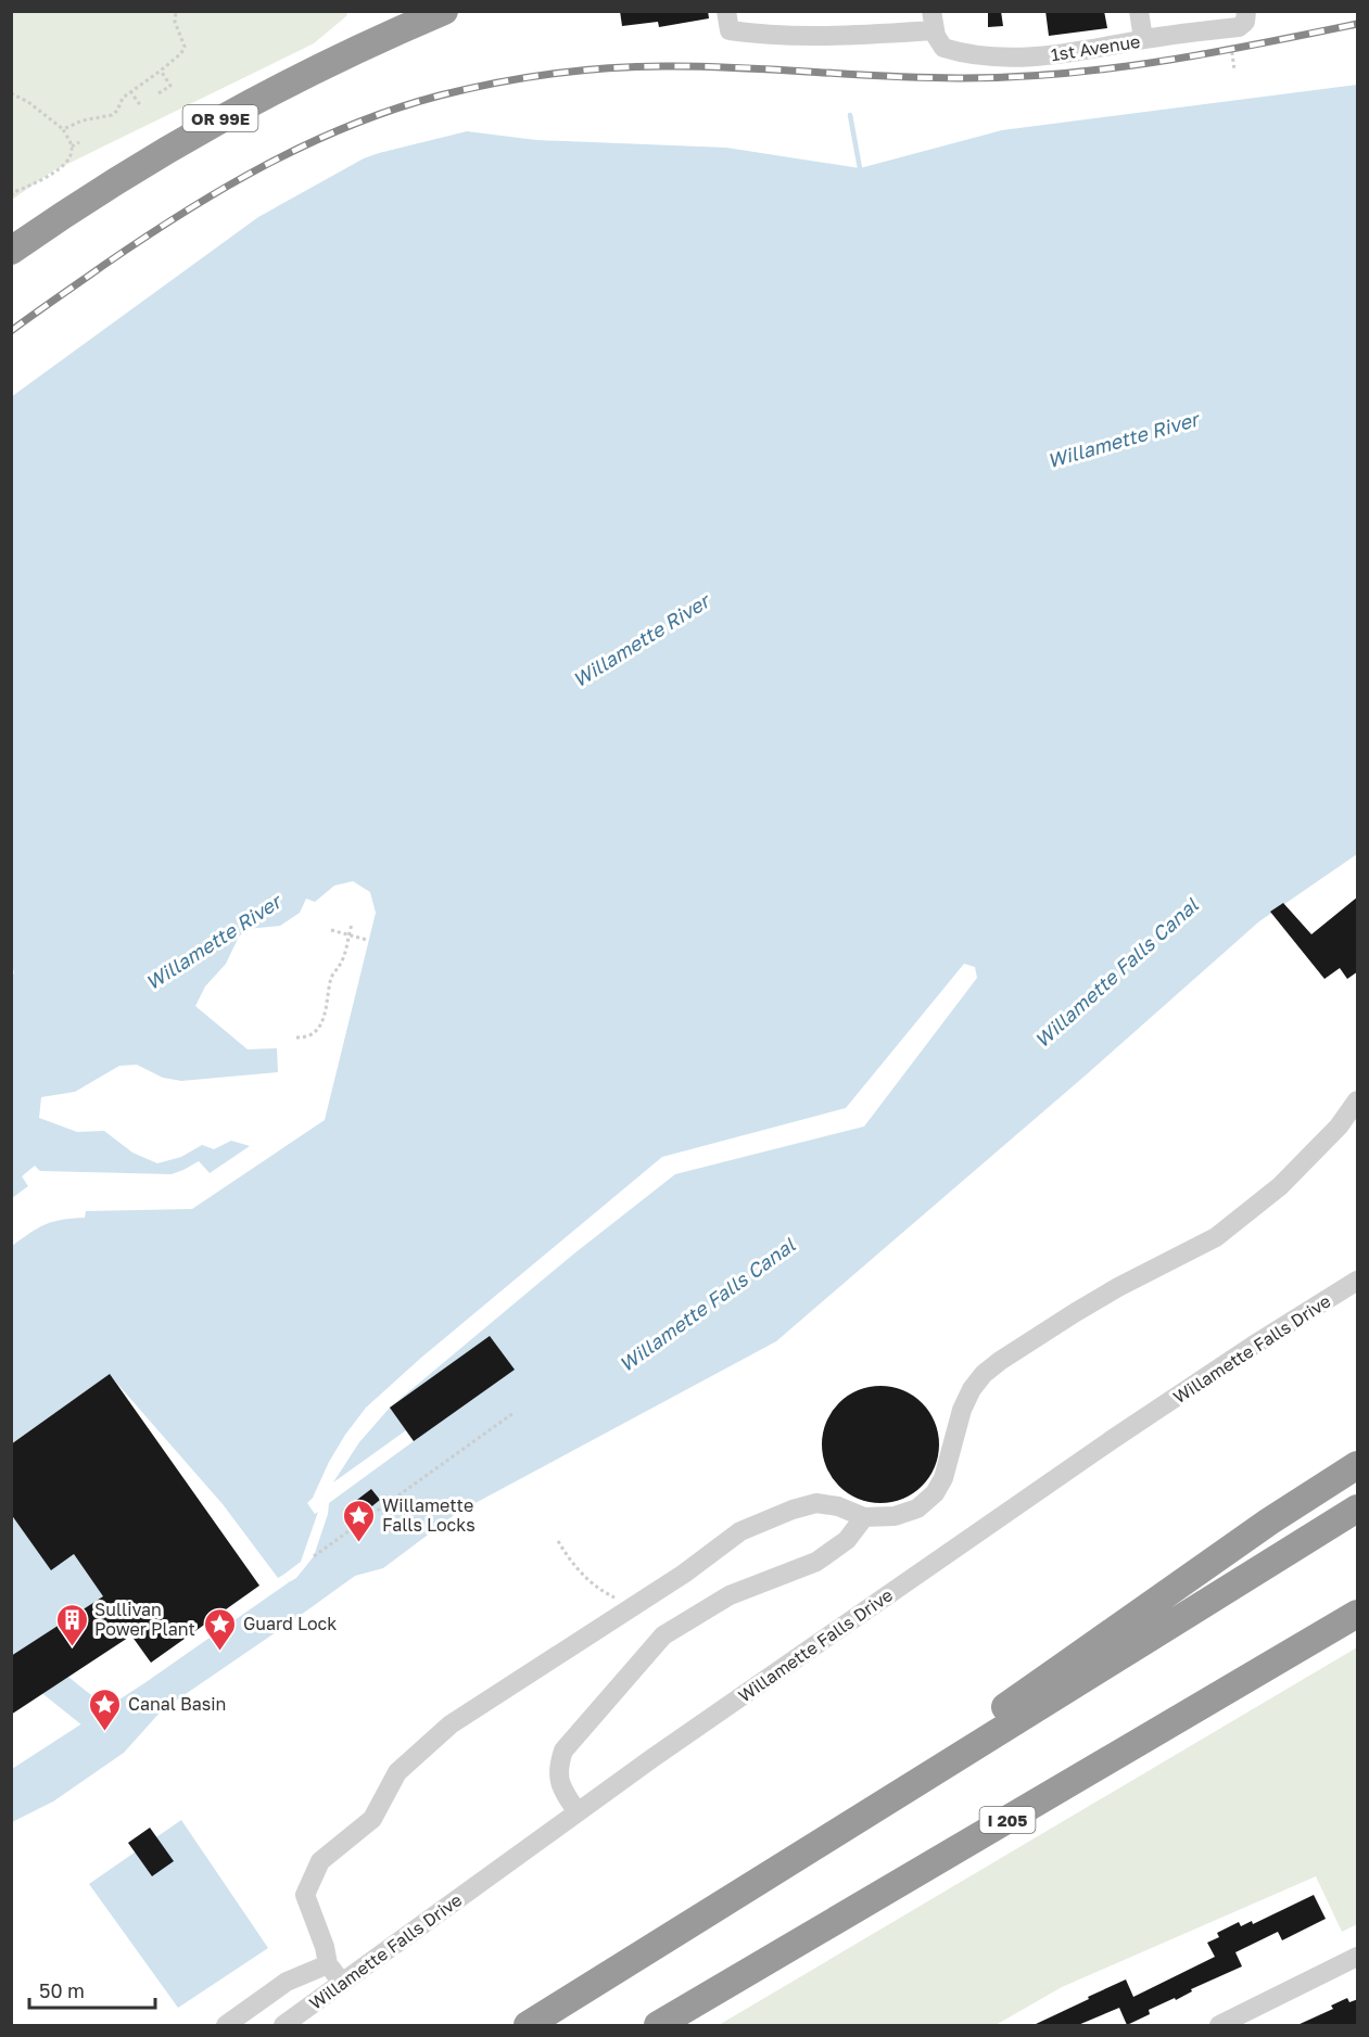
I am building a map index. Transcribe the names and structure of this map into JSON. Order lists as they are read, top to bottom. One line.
{"streets":{"highway":["OR 99E","I 205"],"street":["1st Avenue","Willamette Falls Drive"]},"water":["Willamette River","Willamette Falls Canal"],"places":{"place":["Willamette Falls Locks","Guard Lock","Canal Basin"],"building":["Sullivan Power Plant"]},"scale_bar":"50 m"}
